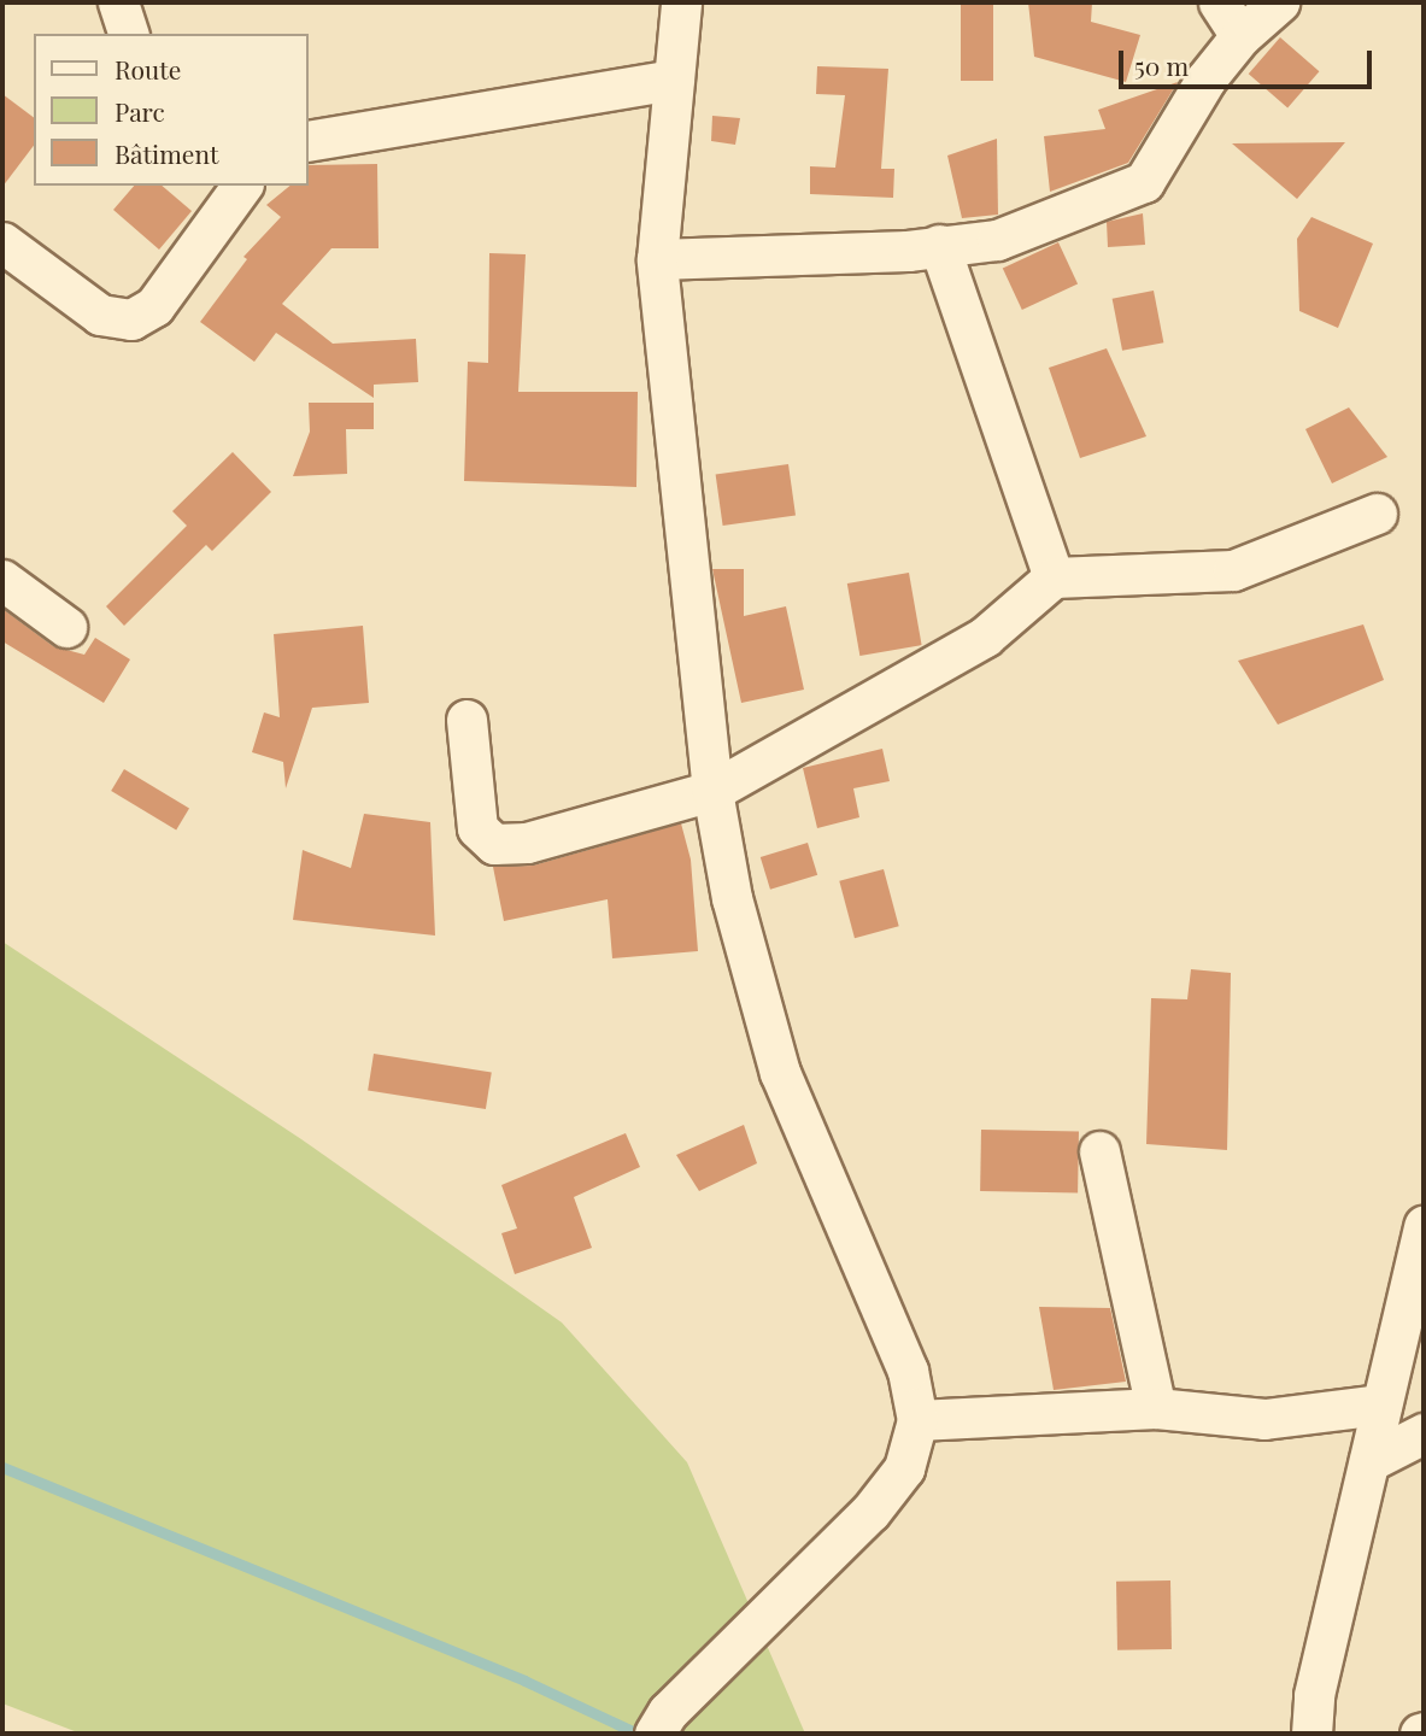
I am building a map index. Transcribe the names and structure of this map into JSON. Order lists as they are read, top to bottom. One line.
{"legend":["Route","Parc","Bâtiment"],"scale_bar":"50 m"}
